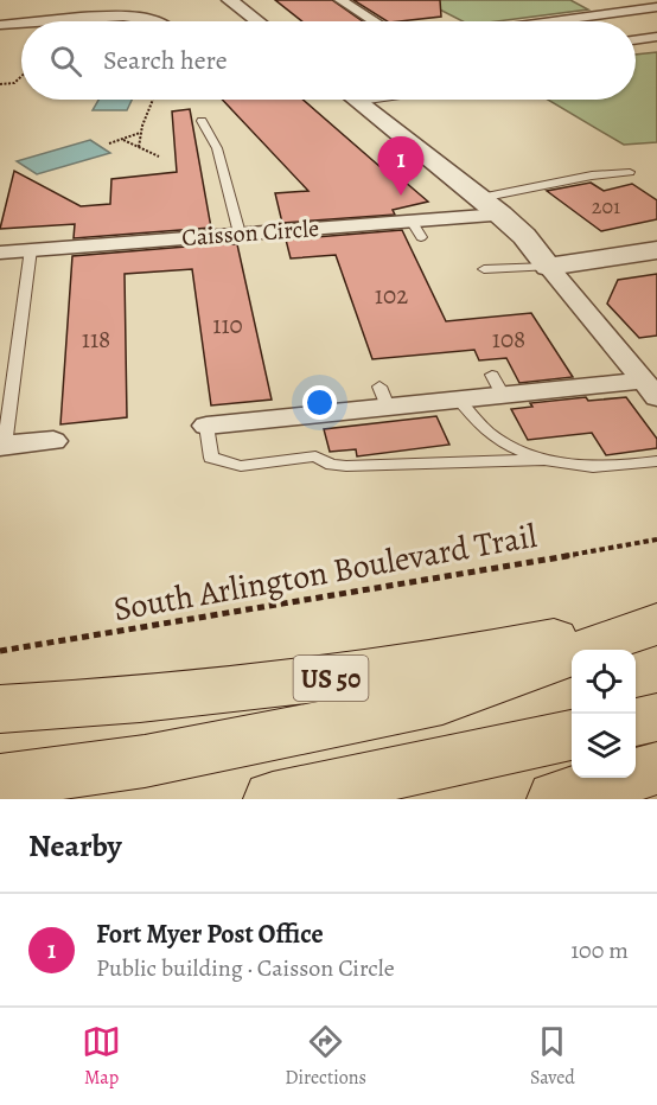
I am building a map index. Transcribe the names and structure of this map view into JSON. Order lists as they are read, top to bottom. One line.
{"streets":{"highway":["US 50"],"street":["Caisson Circle"],"path":["South Arlington Boulevard Trail"]},"house_numbers":["201","102","110","118","108"],"page":{"search":"Search here","pins":"1","heading":"Nearby","list":[{"mark":"1","name":"Fort Myer Post Office","note":"Public building · Caisson Circle","value":"100 m"}],"nav":["Map","Directions","Saved"]}}
